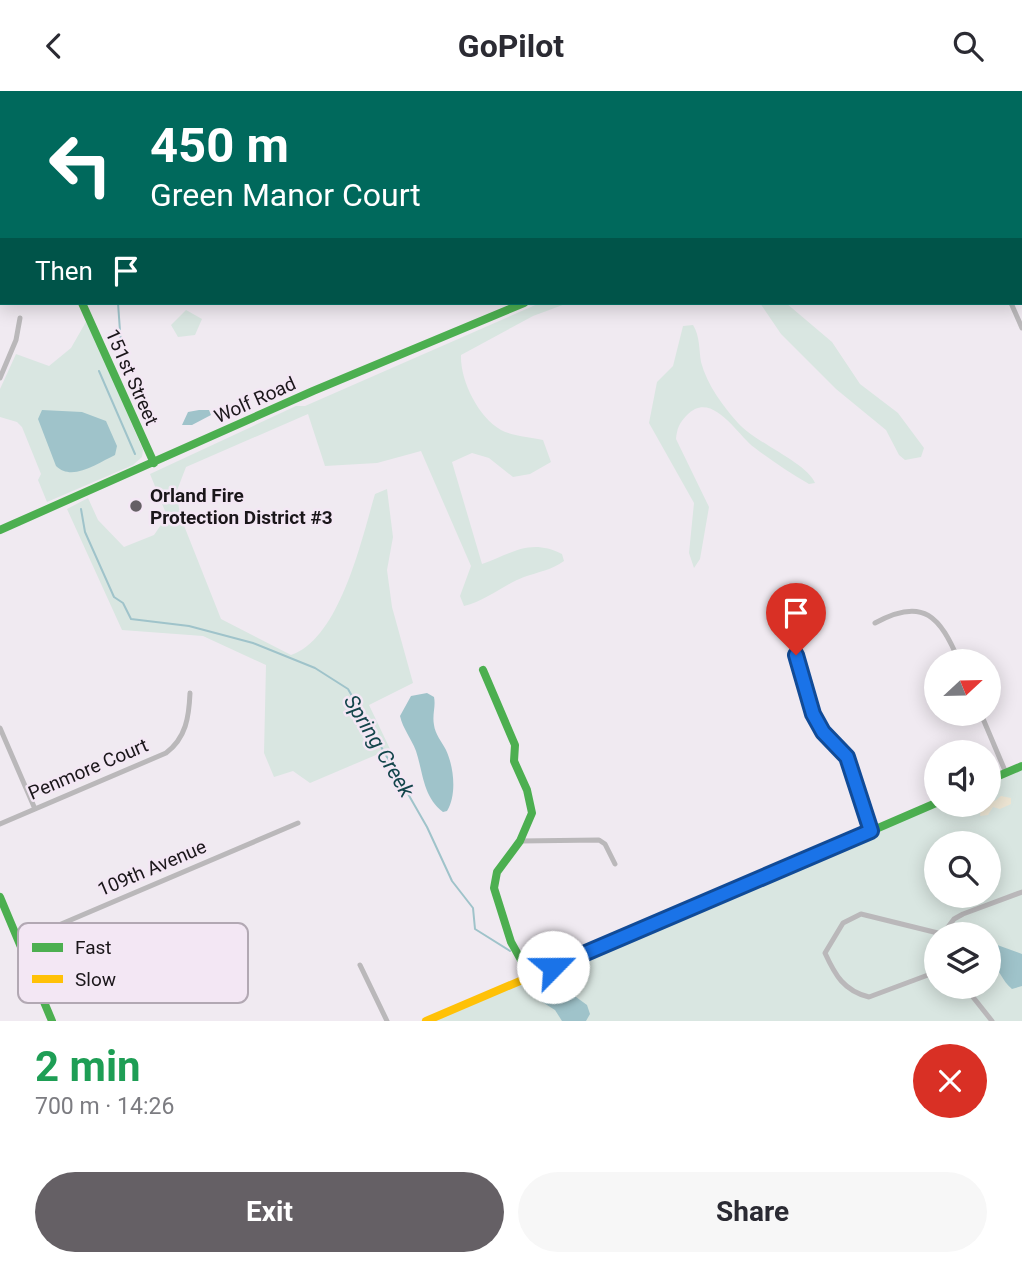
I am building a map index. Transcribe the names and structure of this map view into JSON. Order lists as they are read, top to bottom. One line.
{"streets":{"street":["151st Street","Wolf Road","Penmore Court","109th Avenue"]},"crossings":[["151st Street","Wolf Road"]],"water":["Spring Creek"],"places":["Orland Fire Protection District #3"],"legend":["Fast","Slow"],"north":"right","page":{"header":"GoPilot","turn":["450 m","Green Manor Court"],"then":"Then","heading":["2 min","700 m · 14:26"],"buttons":["Exit","Share"]}}
